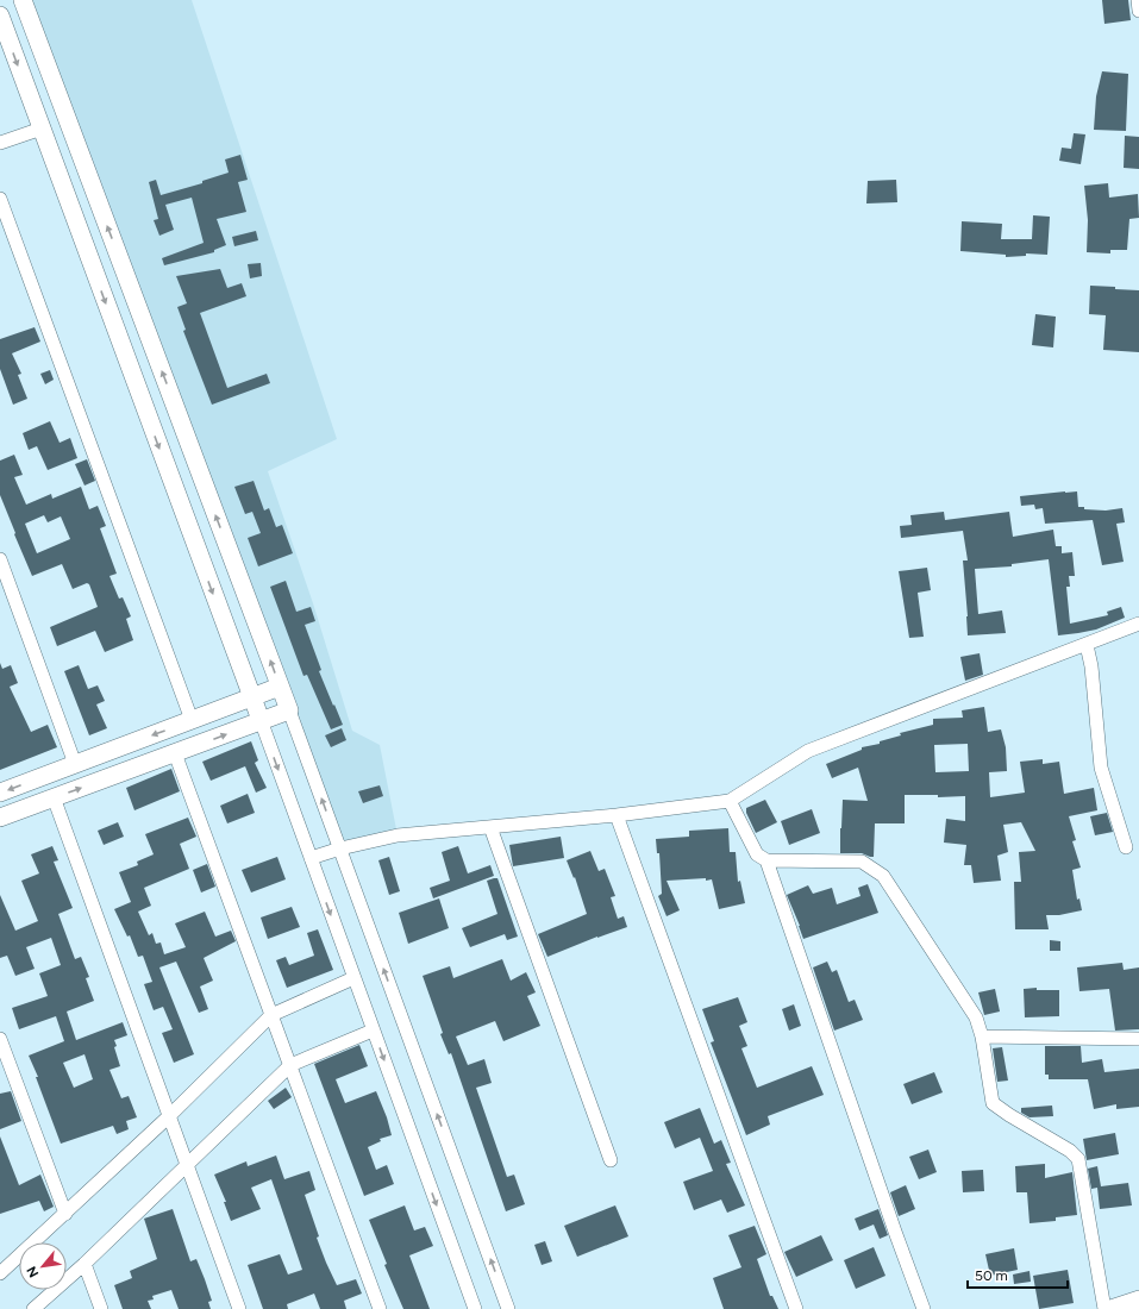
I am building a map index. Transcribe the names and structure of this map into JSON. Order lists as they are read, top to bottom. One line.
{"scale_bar":"50 m","north":"bottom left"}
